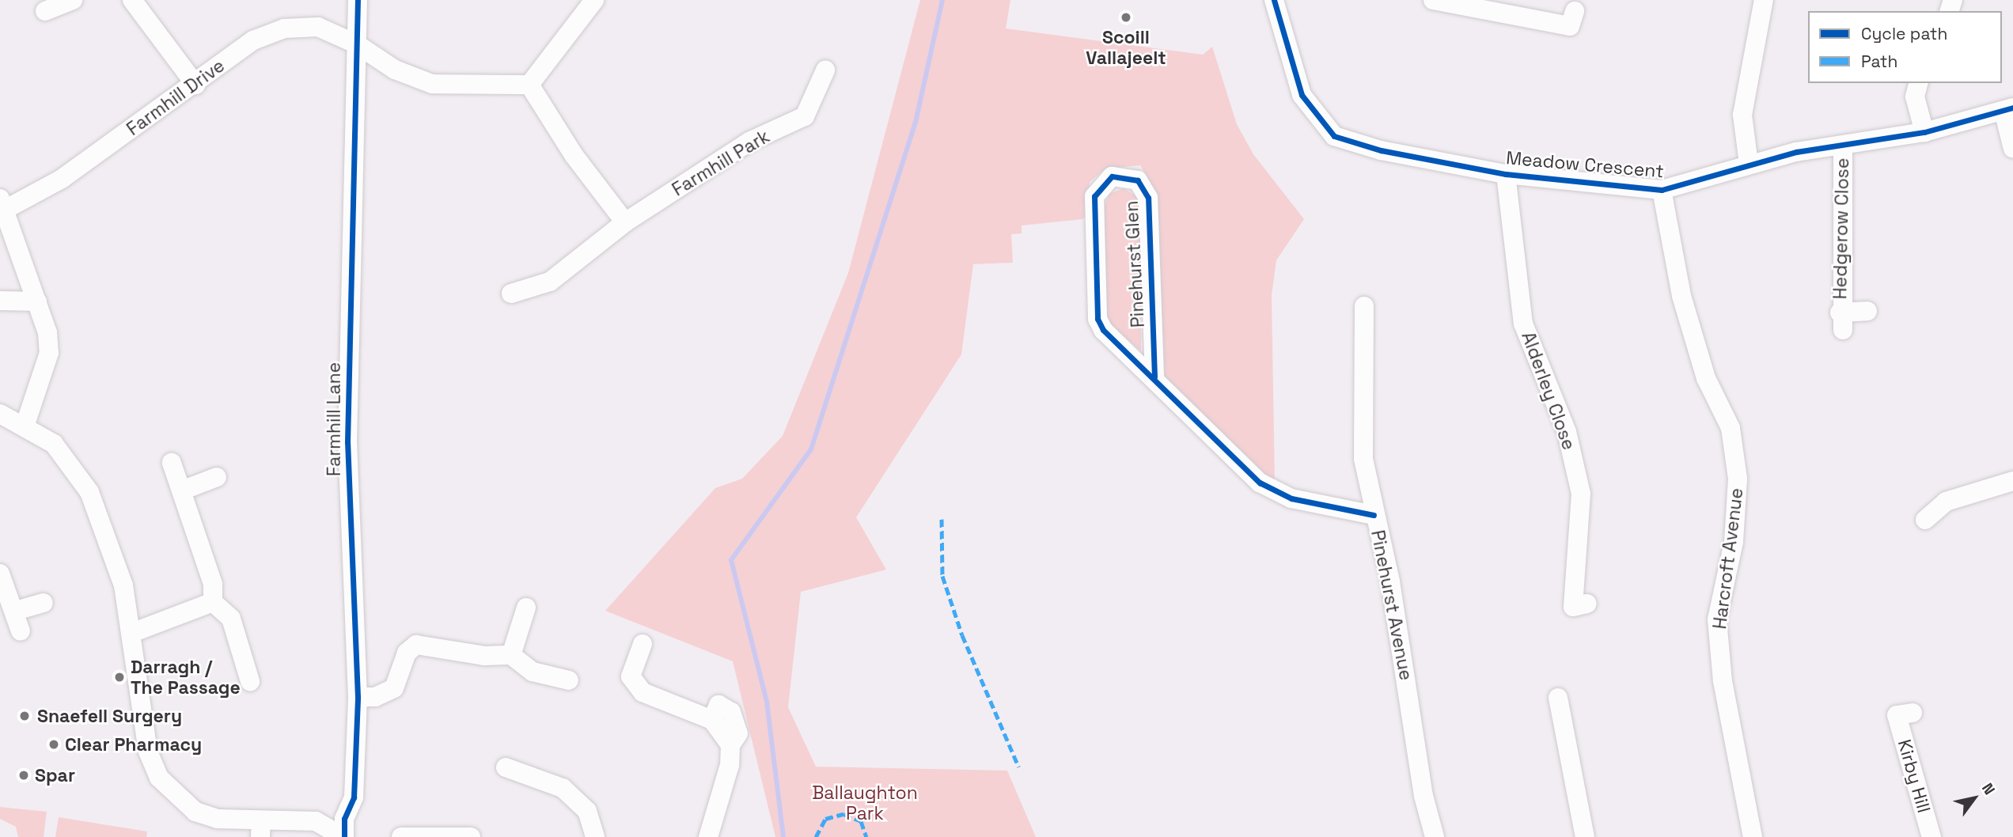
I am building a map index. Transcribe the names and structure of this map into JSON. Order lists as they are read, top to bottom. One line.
{"streets":{"street":["Farmhill Drive","Farmhill Park","Meadow Crescent","Hedgerow Close","Pinehurst Glen","Alderley Close","Farmhill Lane","Harcroft Avenue","Pinehurst Avenue","Kirby Hill"]},"crossings":[["Farmhill Drive","Farmhill Lane"],["Meadow Crescent","Hedgerow Close"],["Meadow Crescent","Alderley Close"],["Meadow Crescent","Harcroft Avenue"],["Pinehurst Glen","Pinehurst Avenue"]],"parks":["Ballaughton Park"],"places":["Scoill Vallajeelt","Darragh / The Passage","Snaefell Surgery","Clear Pharmacy","Spar"],"legend":["Cycle path","Path"],"north":"top right"}
